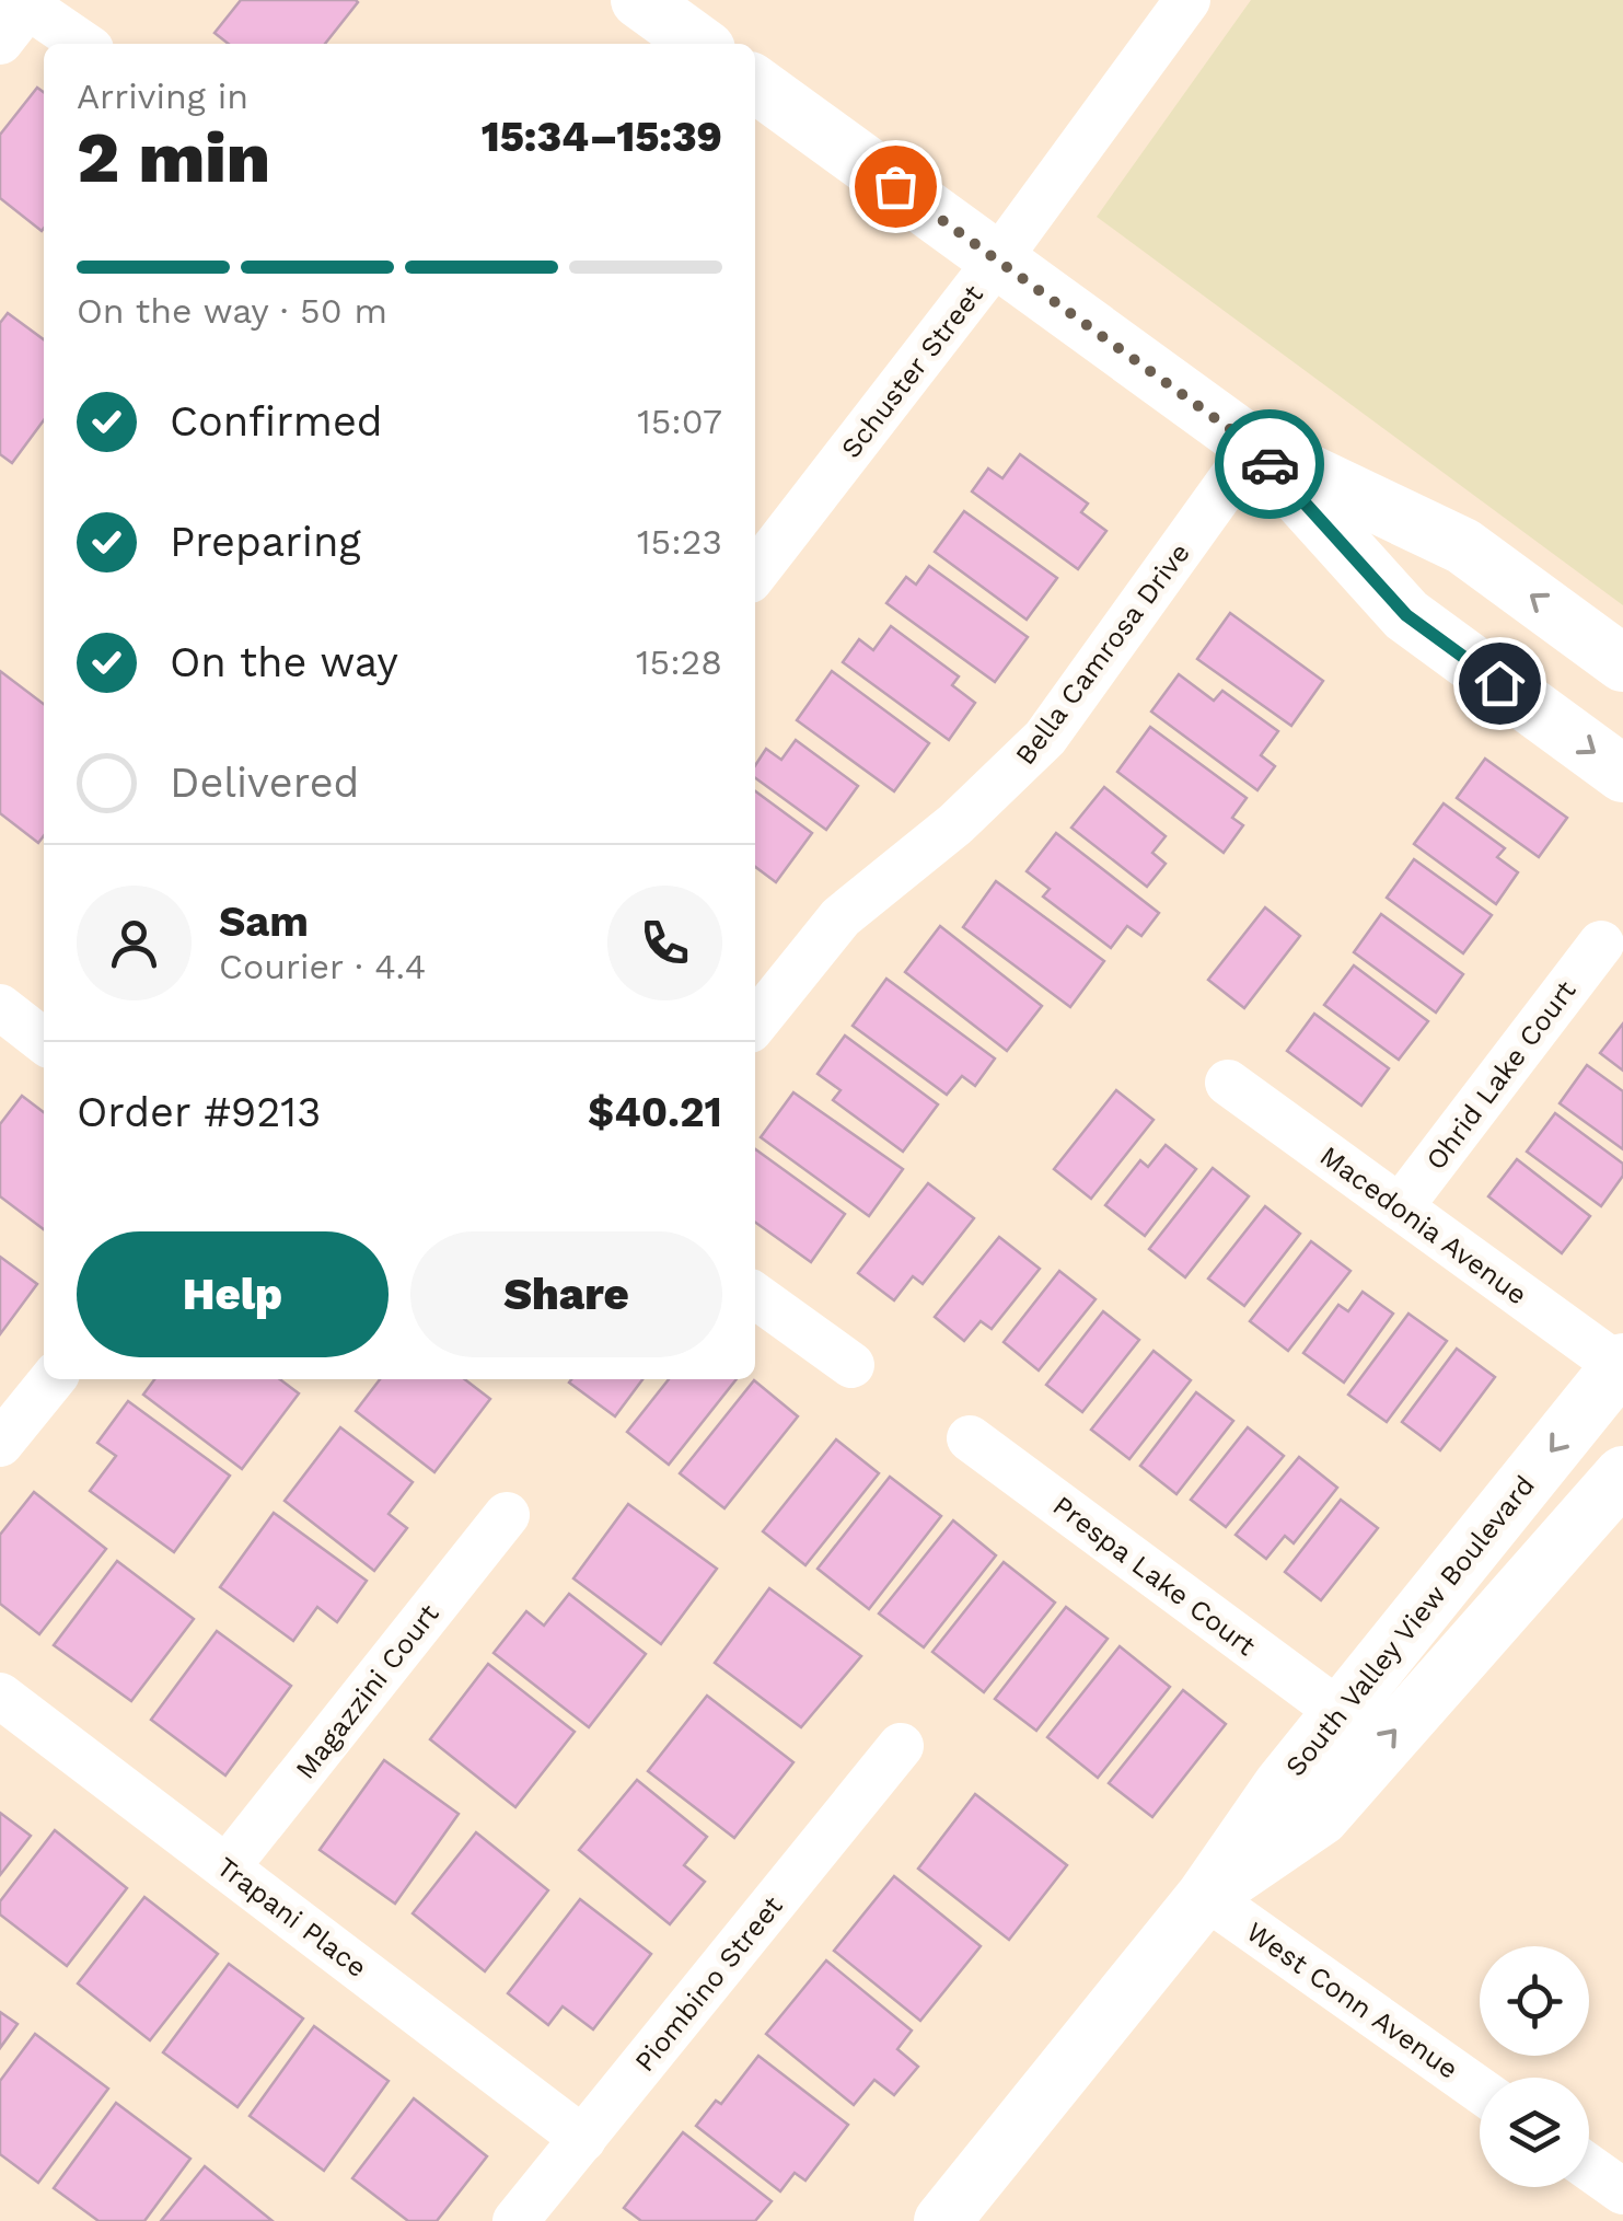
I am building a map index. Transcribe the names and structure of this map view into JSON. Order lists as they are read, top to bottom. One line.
{"streets":{"main road":["South Valley View Boulevard"],"street":["Schuster Street","Bella Camrosa Drive","Ohrid Lake Court","Macedonia Avenue","Prespa Lake Court","Magazzini Court","Trapani Place","Piombino Street","West Conn Avenue"]},"crossings":[["Ohrid Lake Court","Macedonia Avenue"],["Macedonia Avenue","South Valley View Boulevard"],["Prespa Lake Court","South Valley View Boulevard"],["South Valley View Boulevard","West Conn Avenue"],["Magazzini Court","Trapani Place"],["Trapani Place","Piombino Street"]],"page":{"heading":["2 min","Arriving in","15:34–15:39"],"panel":["Sam","Courier · 4.4","Order #9213","$40.21"],"bar":"On the way · 50 m","list":[["Confirmed","15:07"],["Preparing","15:23"],["On the way","15:28"],"Delivered"],"buttons":["Help","Share"]}}
